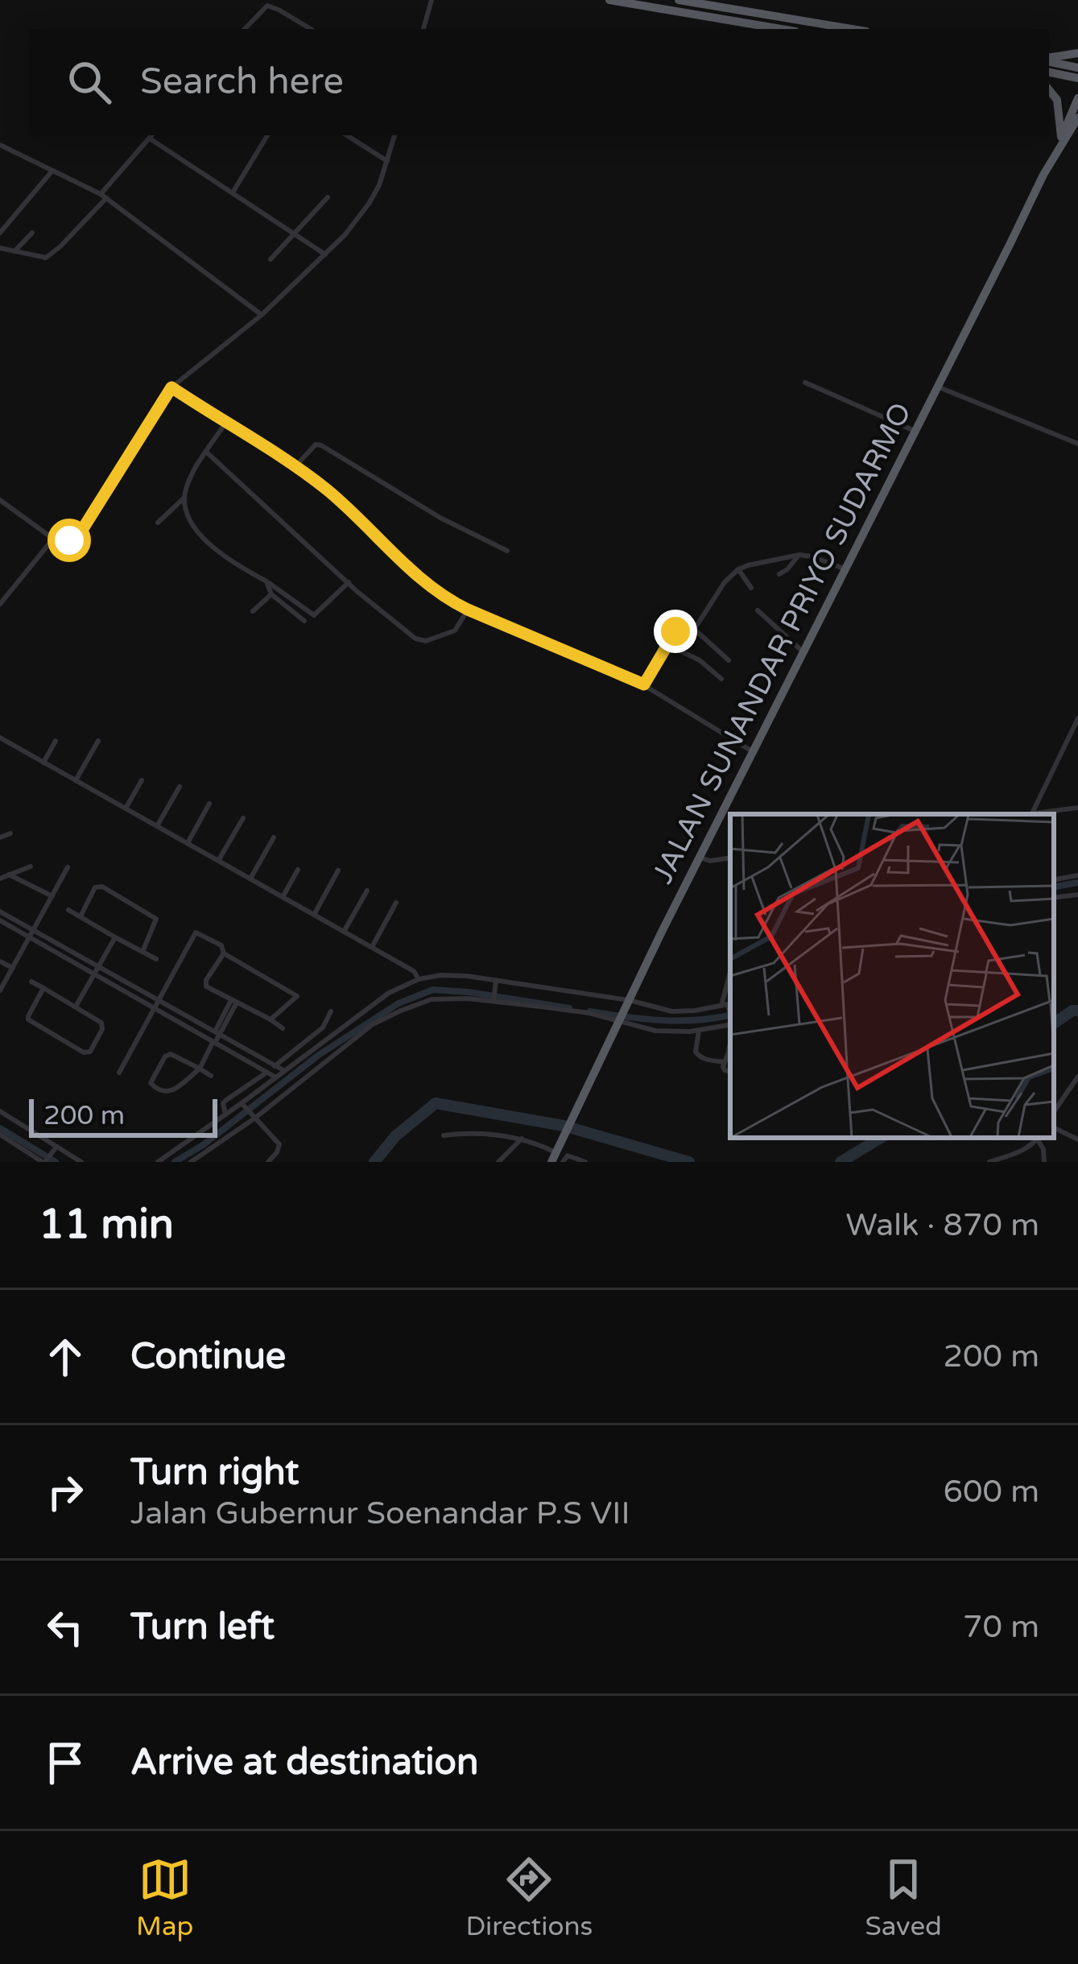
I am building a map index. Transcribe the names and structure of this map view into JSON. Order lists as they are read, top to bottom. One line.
{"streets":{"highway":["JALAN SUNANDAR PRIYO SUDARMO"]},"scale_bar":"200 m","page":{"search":"Search here","scale":"200 m","heading":["11 min","Walk · 870 m"],"list":[["Continue","200 m"],["Turn right","Jalan Gubernur Soenandar P.S VII","600 m"],["Turn left","70 m"],"Arrive at destination"],"nav":["Map","Directions","Saved"]}}
